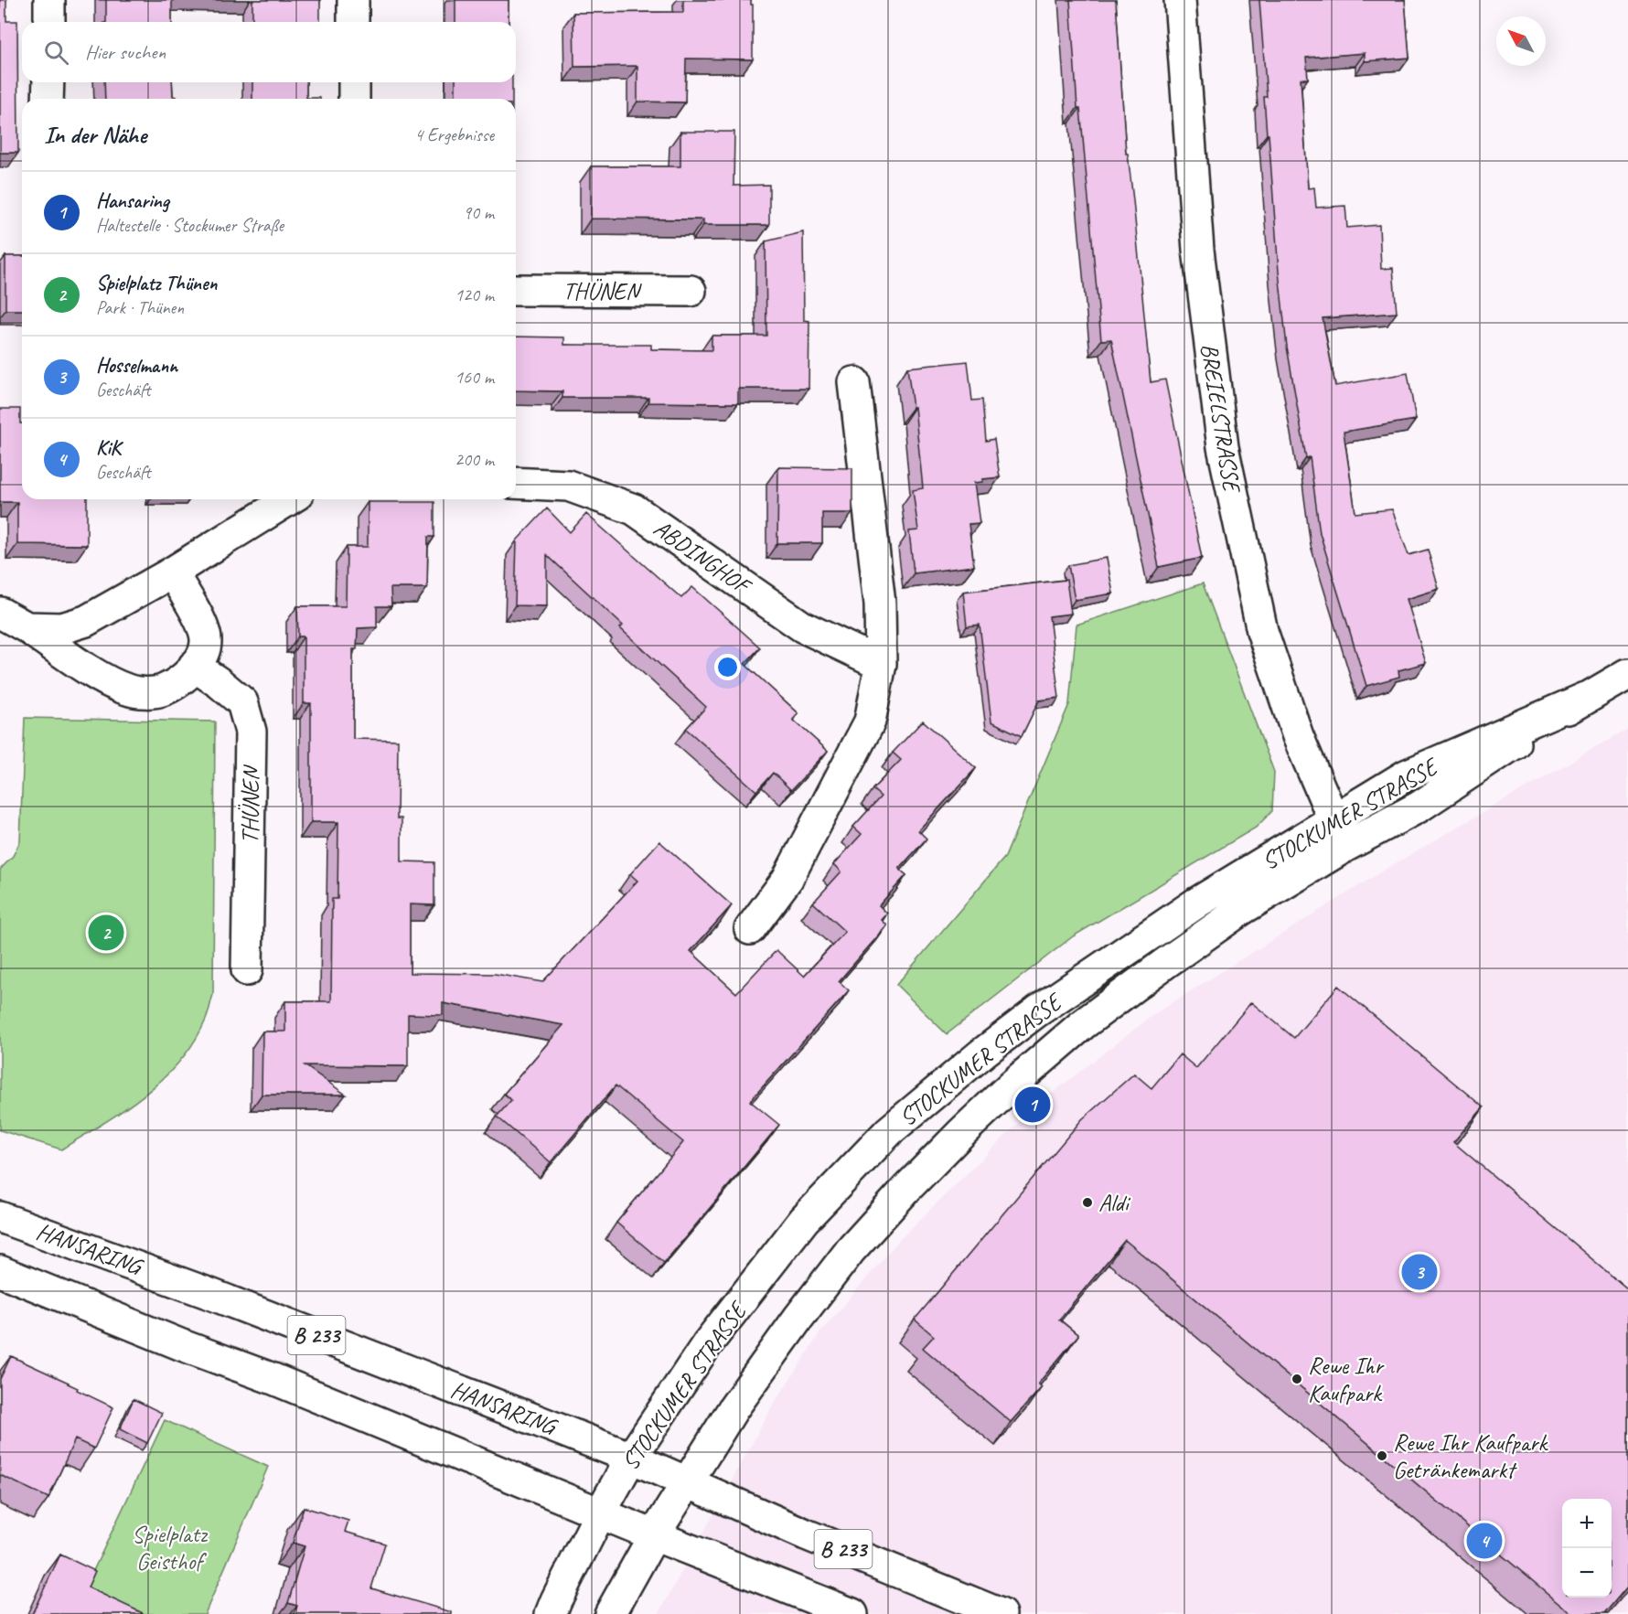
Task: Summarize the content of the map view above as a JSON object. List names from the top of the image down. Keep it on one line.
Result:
{"streets":{"main road":["THÜNEN","BREIELSTRASSE","ABDINGHOF","STOCKUMER STRASSE","HANSARING","B 233"]},"crossings":[["BREIELSTRASSE","STOCKUMER STRASSE"],["STOCKUMER STRASSE","HANSARING"],["STOCKUMER STRASSE","B 233"]],"parks":["Spielplatz Geisthof"],"places":["Aldi","Rewe Ihr Kaufpark","Rewe Ihr Kaufpark Getränkemarkt"],"north":"top left","page":{"search":"Hier suchen","heading":["In der Nähe","4 Ergebnisse"],"list":[{"mark":"1","name":"Hansaring","note":"Haltestelle · Stockumer Straße","value":"90 m"},{"mark":"2","name":"Spielplatz Thünen","note":"Park · Thünen","value":"120 m"},{"mark":"3","name":"Hosselmann","note":"Geschäft","value":"160 m"},{"mark":"4","name":"KiK","note":"Geschäft","value":"200 m"}],"pins":["2","1","3","4"],"map_buttons":["+","−"]}}
